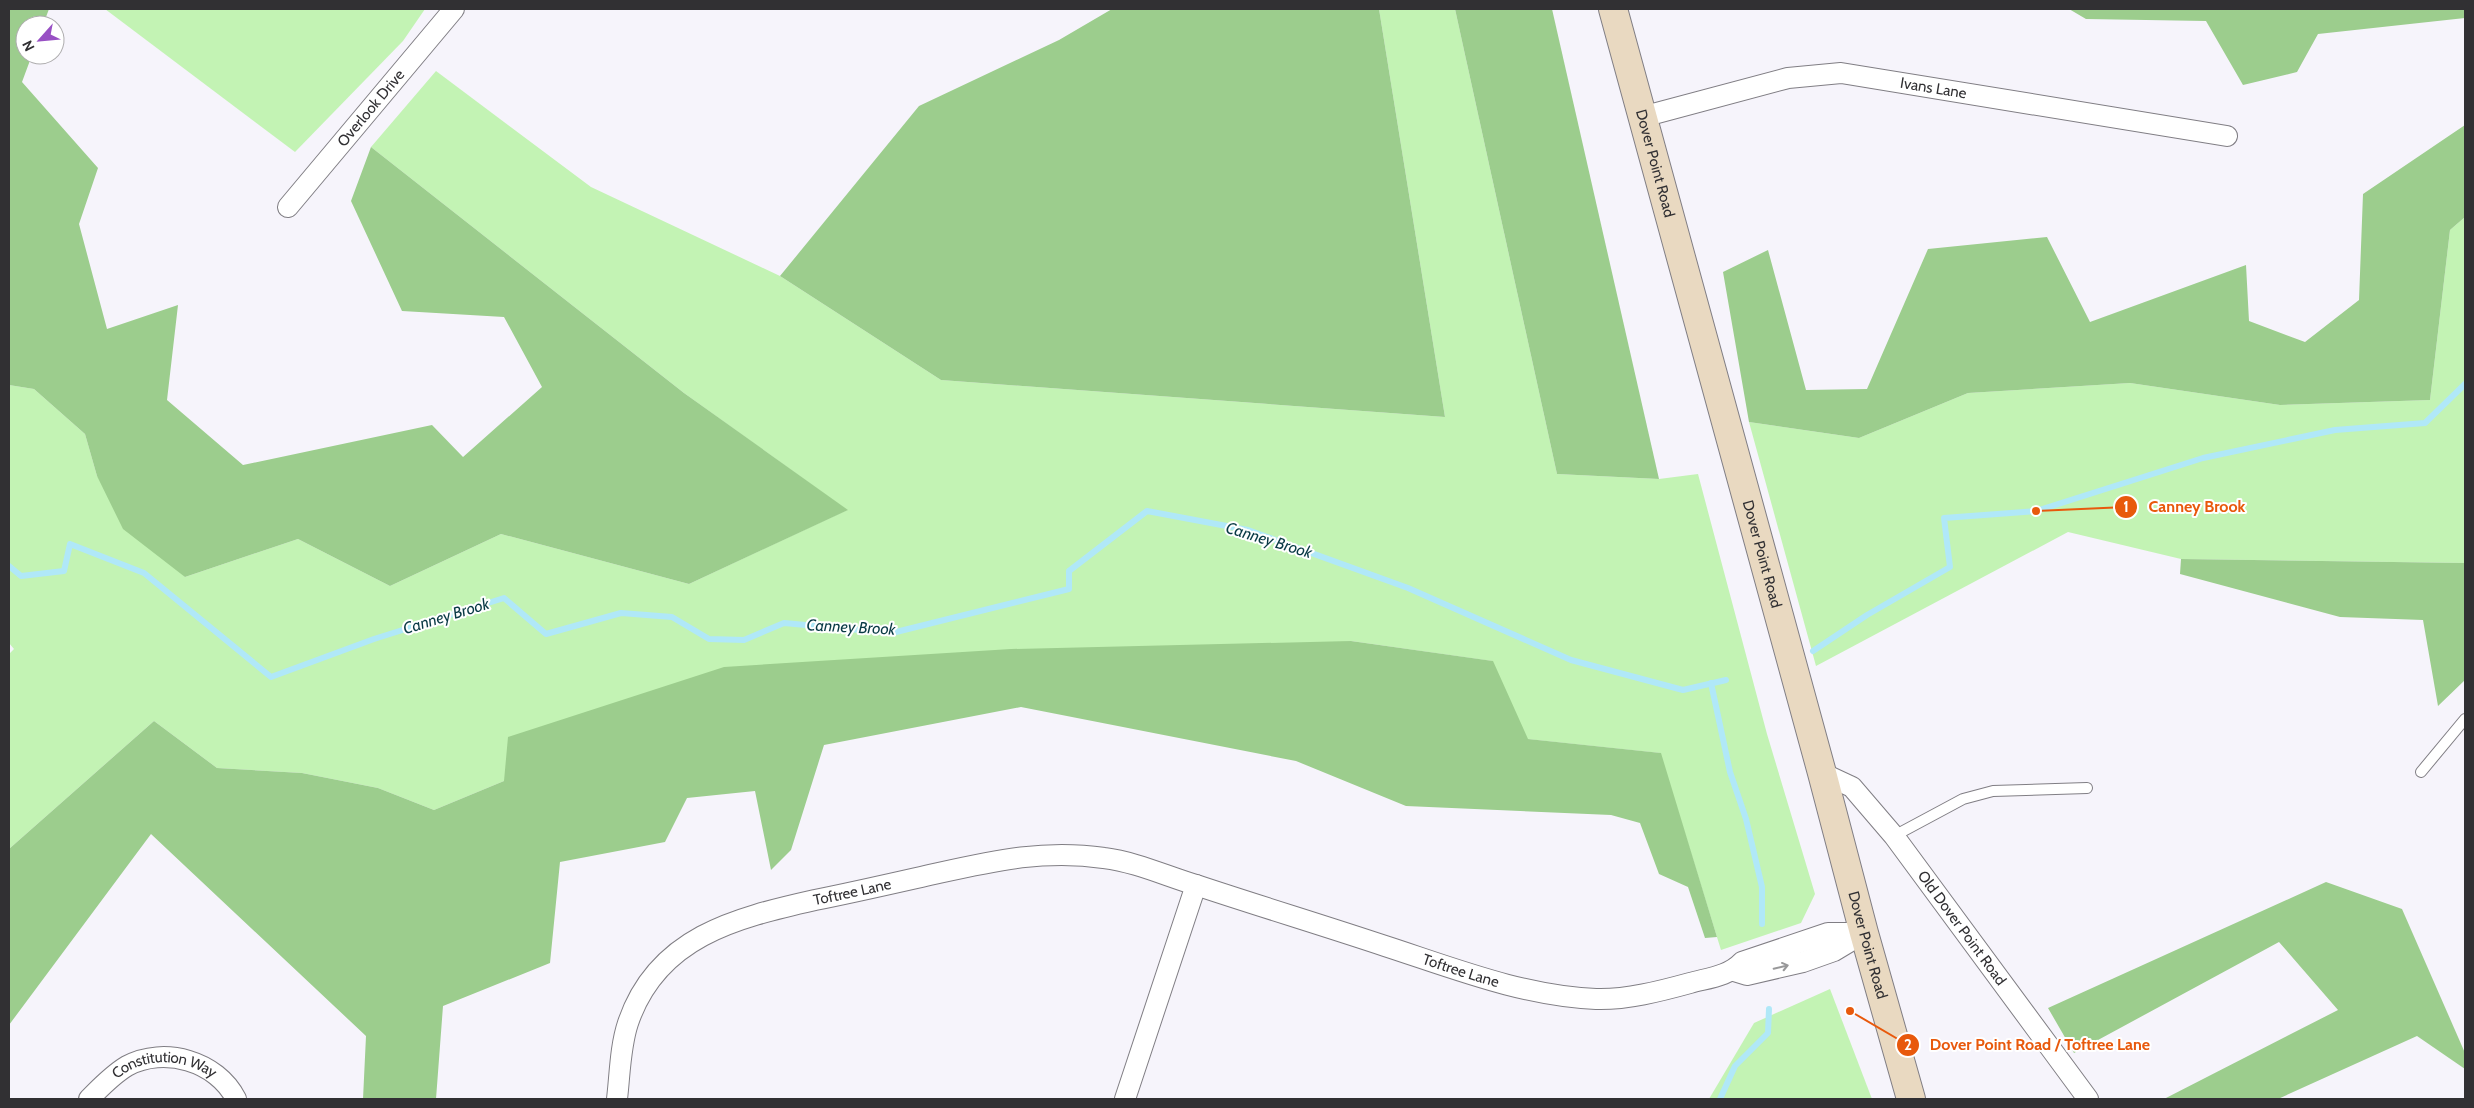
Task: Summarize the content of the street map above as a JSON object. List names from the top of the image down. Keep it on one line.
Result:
{"streets":{"main road":["Dover Point Road"],"street":["Ivans Lane","Overlook Drive","Toftree Lane","Old Dover Point Road","Constitution Way"]},"crossings":[["Ivans Lane","Dover Point Road"],["Dover Point Road","Toftree Lane"],["Dover Point Road","Old Dover Point Road"]],"water":["Canney Brook"],"places":["Canney Brook","Dover Point Road / Toftree Lane"],"north":"bottom left"}
